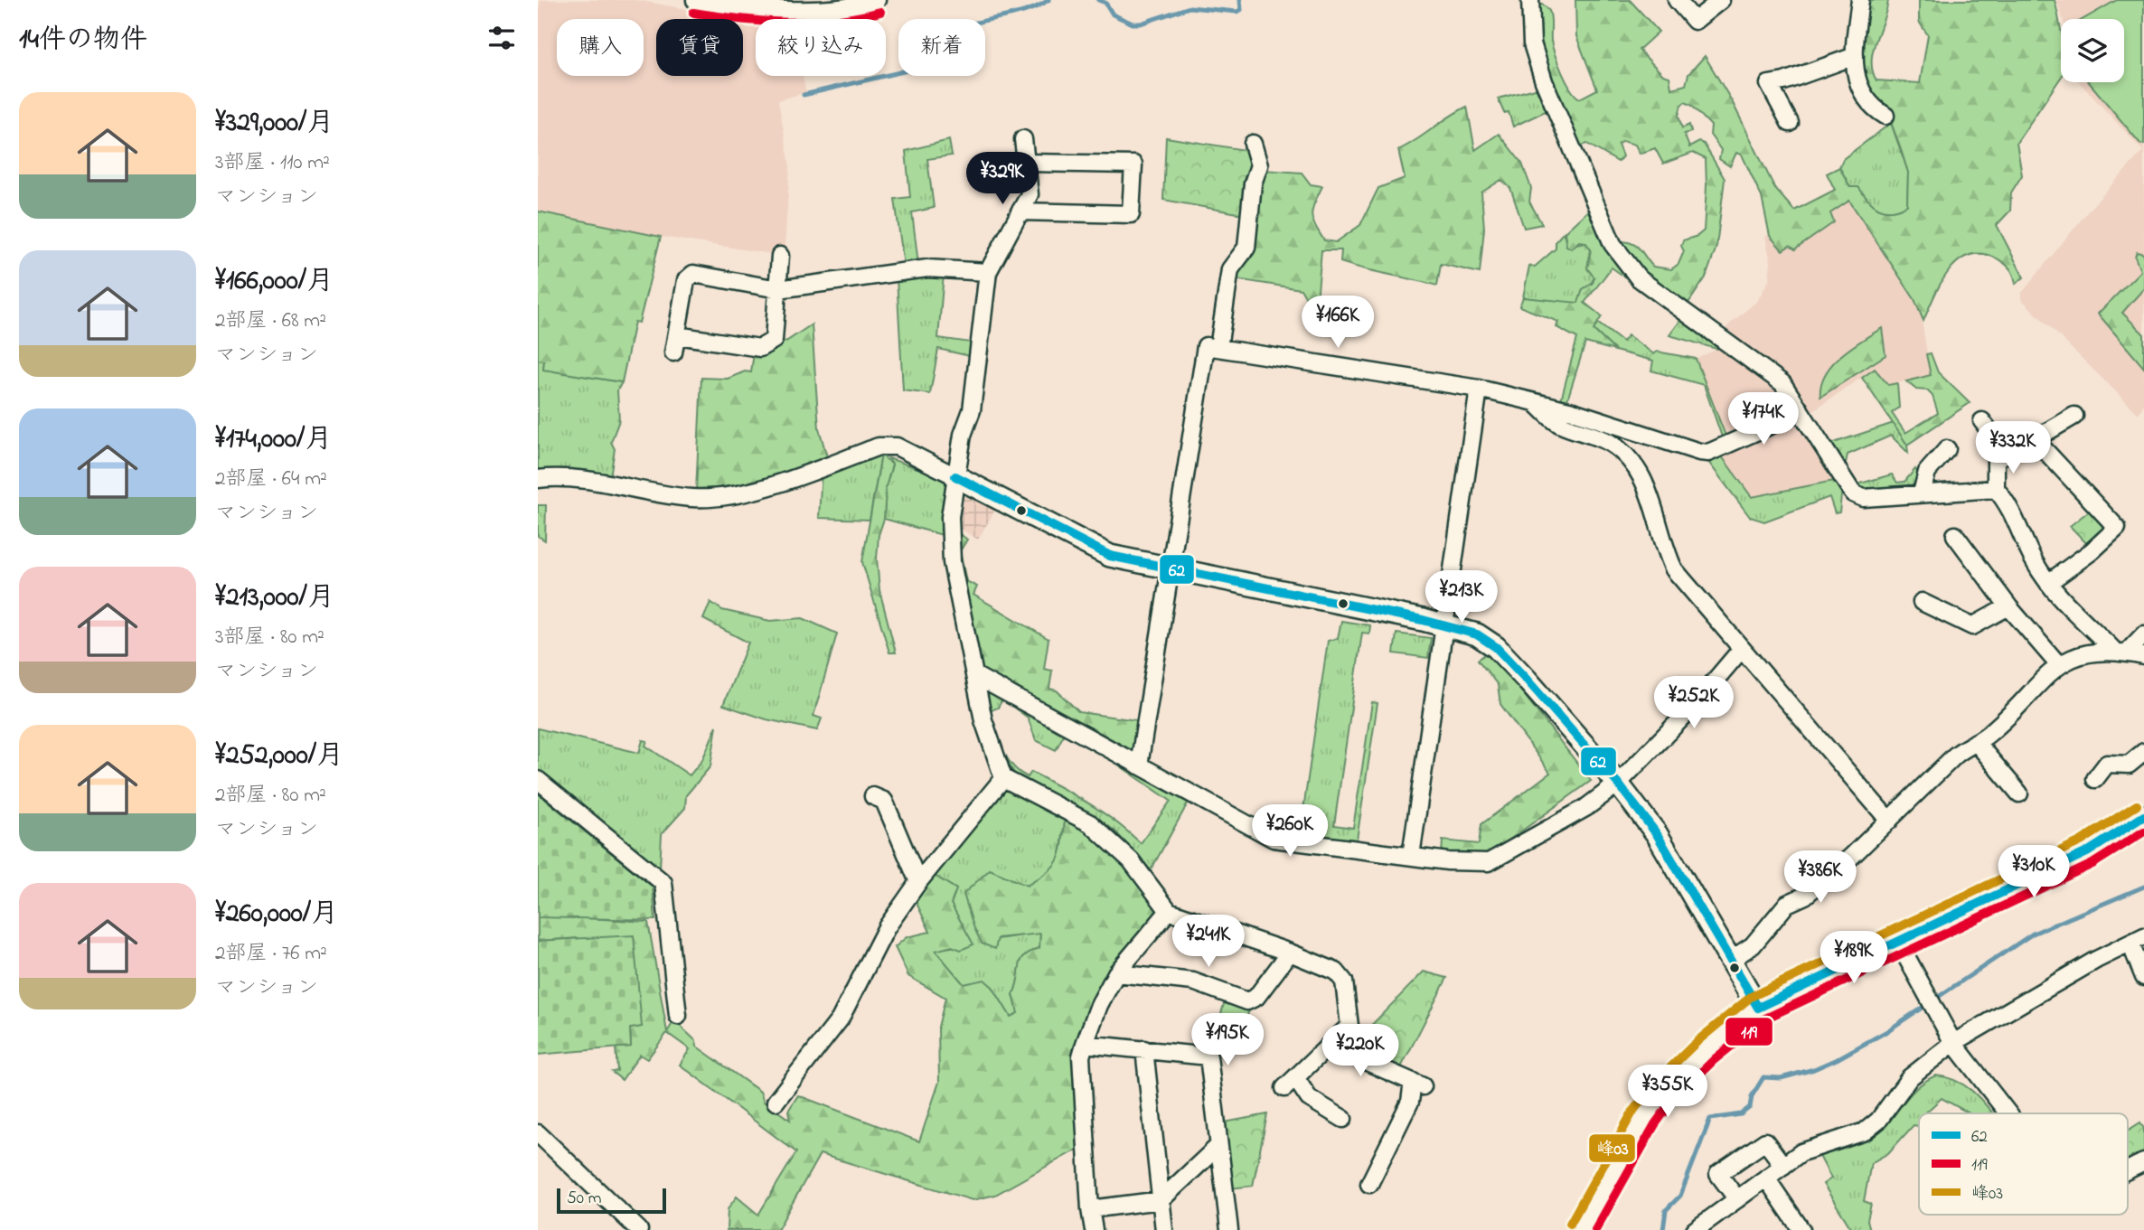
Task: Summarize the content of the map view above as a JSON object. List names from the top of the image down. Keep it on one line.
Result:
{"lines":["transit line 119","transit line 62","transit line 峰03"],"legend":["62","119","峰03"],"scale_bar":"50 m","page":{"heading":"14件の物件","chip":["購入","賃貸","絞り込み","新着"],"list":[{"name":"¥329,000/月","note":"3部屋 · 110 m² · マンション"},{"name":"¥166,000/月","note":"2部屋 · 68 m² · マンション"},{"name":"¥174,000/月","note":"2部屋 · 64 m² · マンション"},{"name":"¥213,000/月","note":"3部屋 · 80 m² · マンション"},{"name":"¥252,000/月","note":"2部屋 · 80 m² · マンション"},{"name":"¥260,000/月","note":"2部屋 · 76 m² · マンション"}],"price":["¥329K","¥166K","¥174K","¥332K","¥213K","¥252K","¥260K","¥310K","¥386K","¥241K","¥189K","¥195K","¥220K","¥355K"],"scale":"50 m"}}
